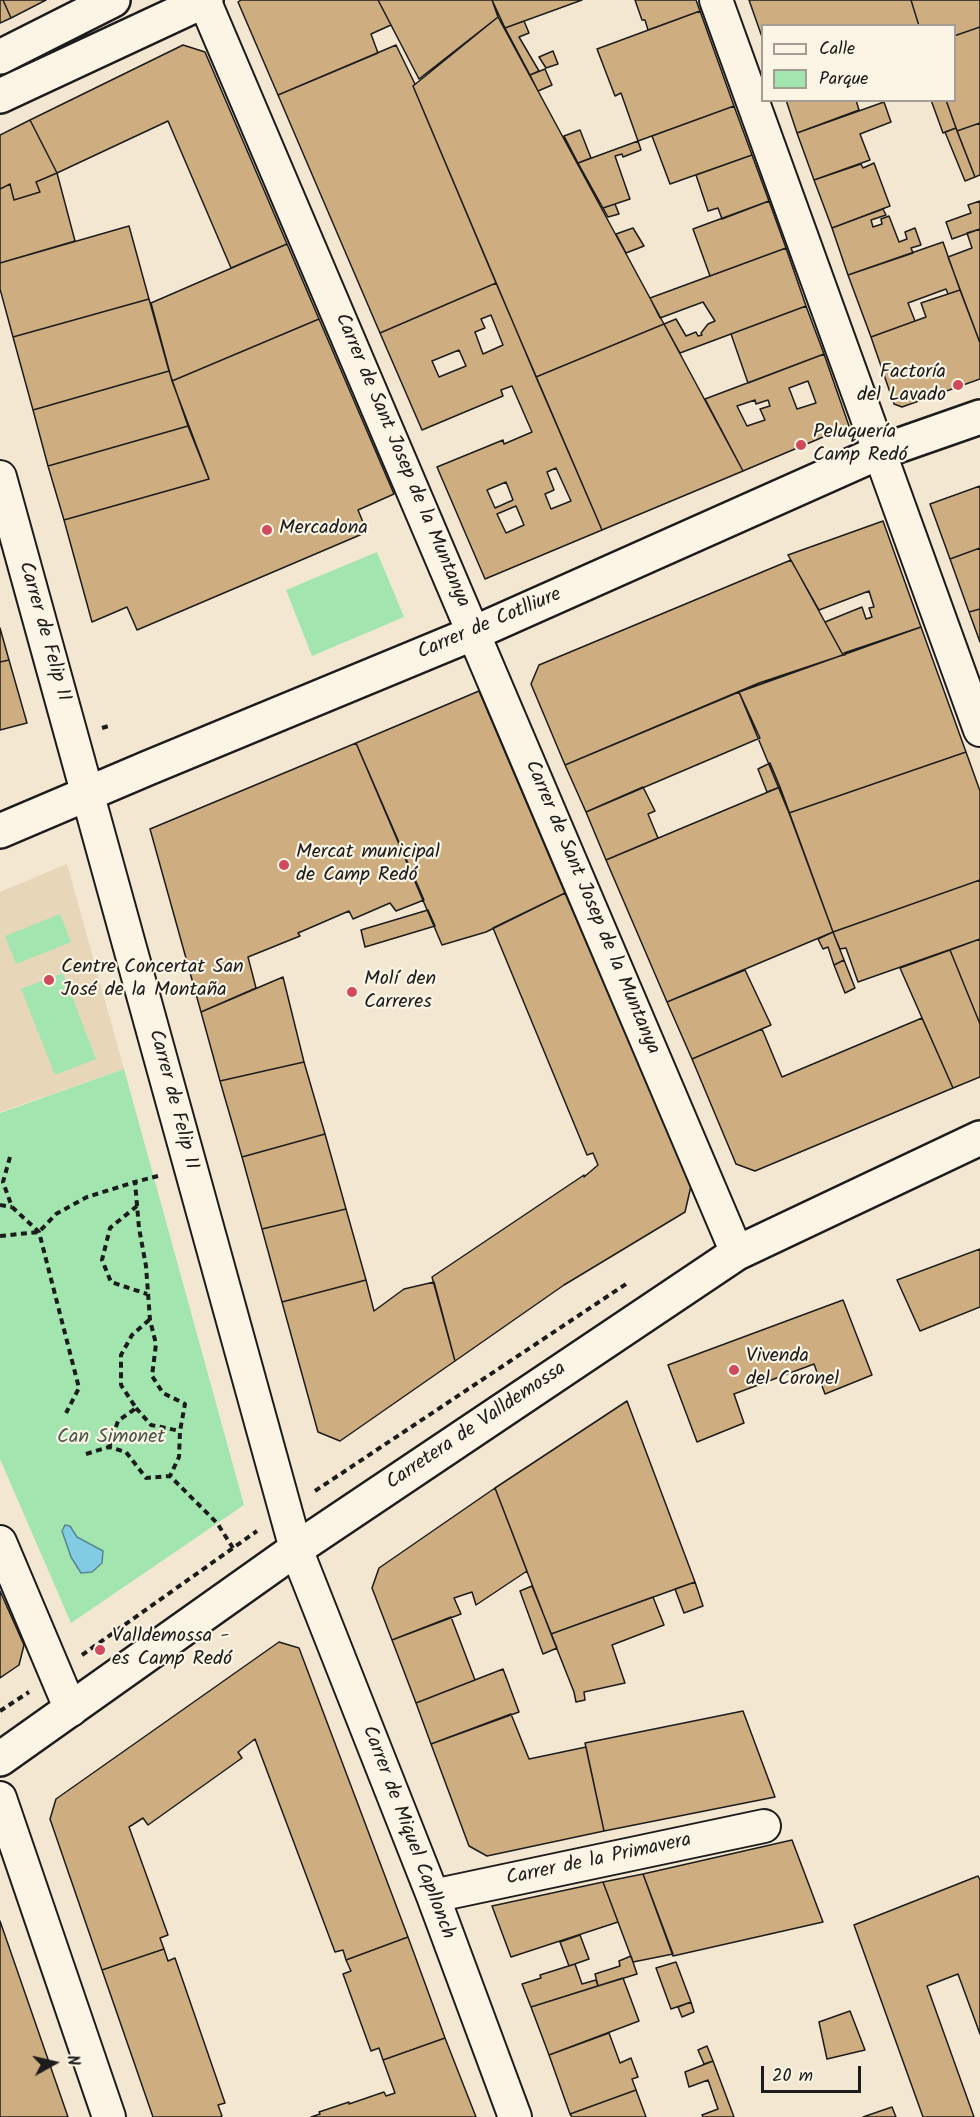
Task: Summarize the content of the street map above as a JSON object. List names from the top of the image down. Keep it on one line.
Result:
{"streets":{"main road":["Carrer de Cotlliure","Carretera de Valldemossa"],"street":["Carrer de Sant Josep de la Muntanya","Carrer de Felip II","Carrer de Miquel Capllonch","Carrer de la Primavera"]},"crossings":[["Carrer de Sant Josep de la Muntanya","Carrer de Cotlliure"],["Carrer de Sant Josep de la Muntanya","Carretera de Valldemossa"],["Carrer de Cotlliure","Carrer de Felip II"],["Carrer de Felip II","Carretera de Valldemossa"],["Carrer de Felip II","Carrer de Miquel Capllonch"],["Carretera de Valldemossa","Carrer de Miquel Capllonch"],["Carrer de Miquel Capllonch","Carrer de la Primavera"]],"parks":["Can Simonet"],"places":["Factoría del Lavado","Peluquería Camp Redó","Mercadona","Mercat municipal de Camp Redó","Centre Concertat San José de la Montaña","Molí den Carreres","Vivenda del Coronel","Valldemossa - es Camp Redó"],"legend":["Calle","Parque"],"scale_bar":"20 m","north":"right"}
